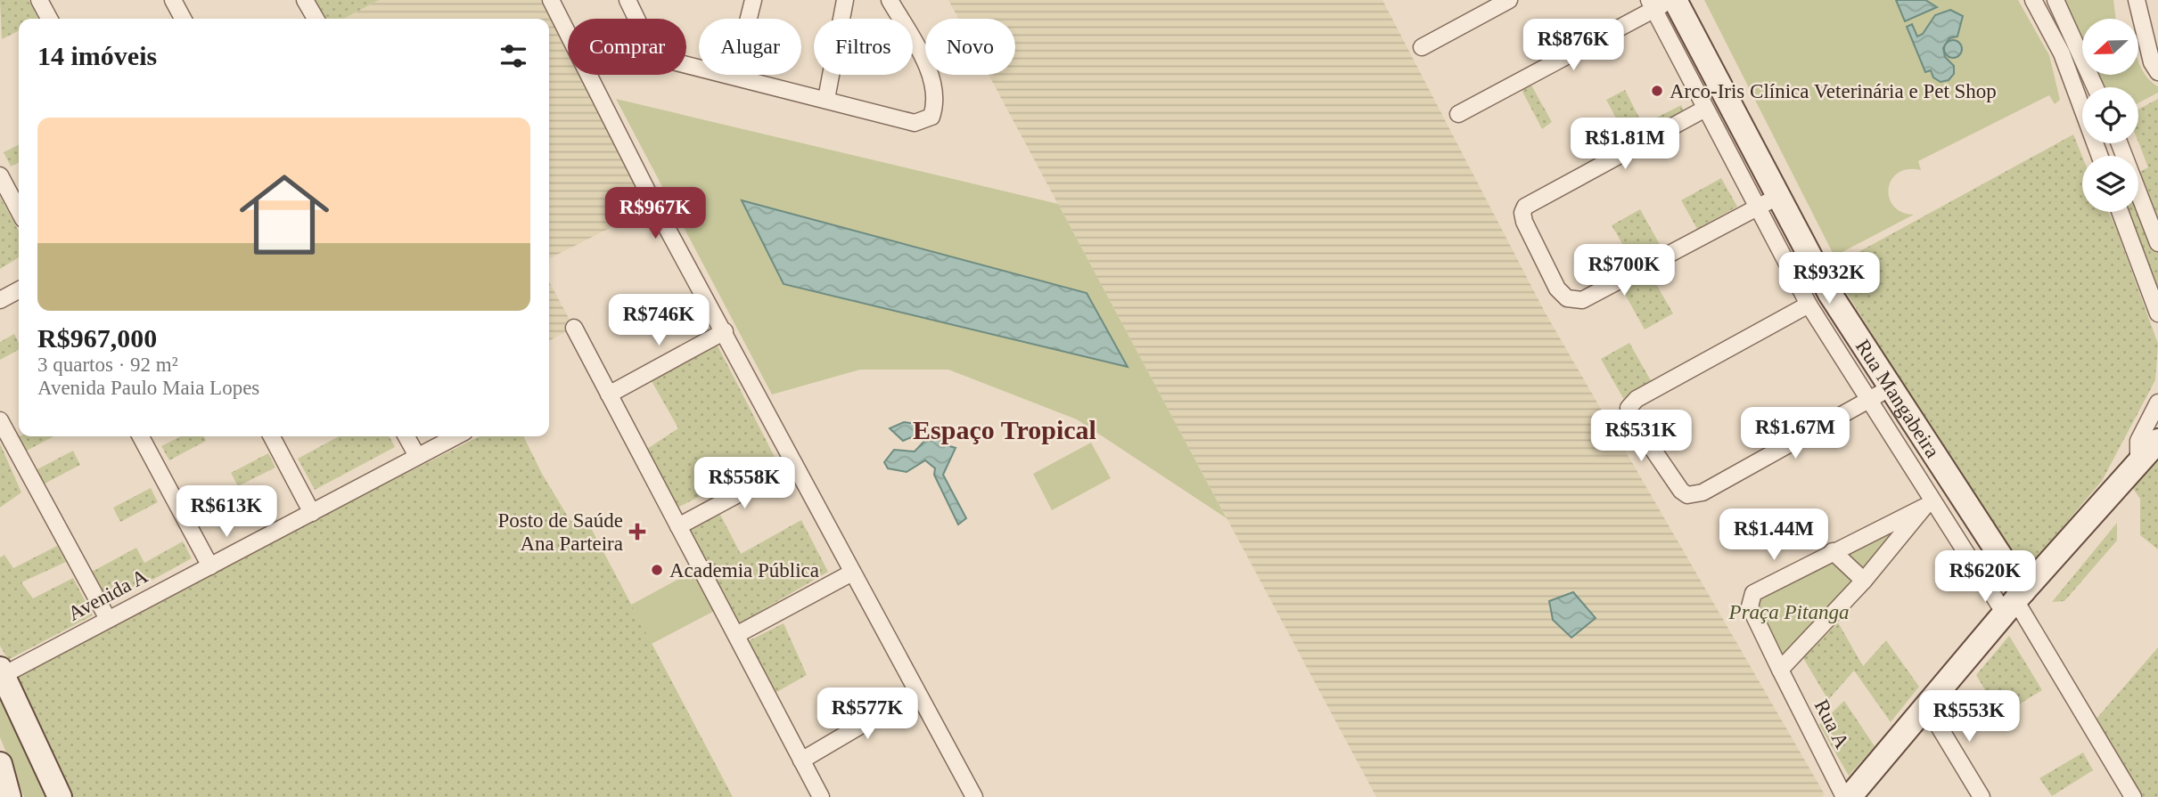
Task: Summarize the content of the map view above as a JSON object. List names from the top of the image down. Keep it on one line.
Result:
{"streets":{"street":["Rua Mangabeira","Avenida A","Rua A"]},"districts":["Espaço Tropical"],"parks":["Praça Pitanga"],"places":{"other":["Arco-Iris Clínica Veterinária e Pet Shop","Academia Pública"],"health":["Posto de Saúde Ana Parteira"]},"north":"left","page":{"price":["R$876K","R$1.81M","R$967K","R$700K","R$932K","R$746K","R$1.67M","R$531K","R$558K","R$613K","R$1.44M","R$620K","R$577K","R$553K"],"chip":["Comprar","Alugar","Filtros","Novo"],"heading":"14 imóveis","list":[{"name":"R$967,000","note":"3 quartos · 92 m² · Avenida Paulo Maia Lopes"}]}}
